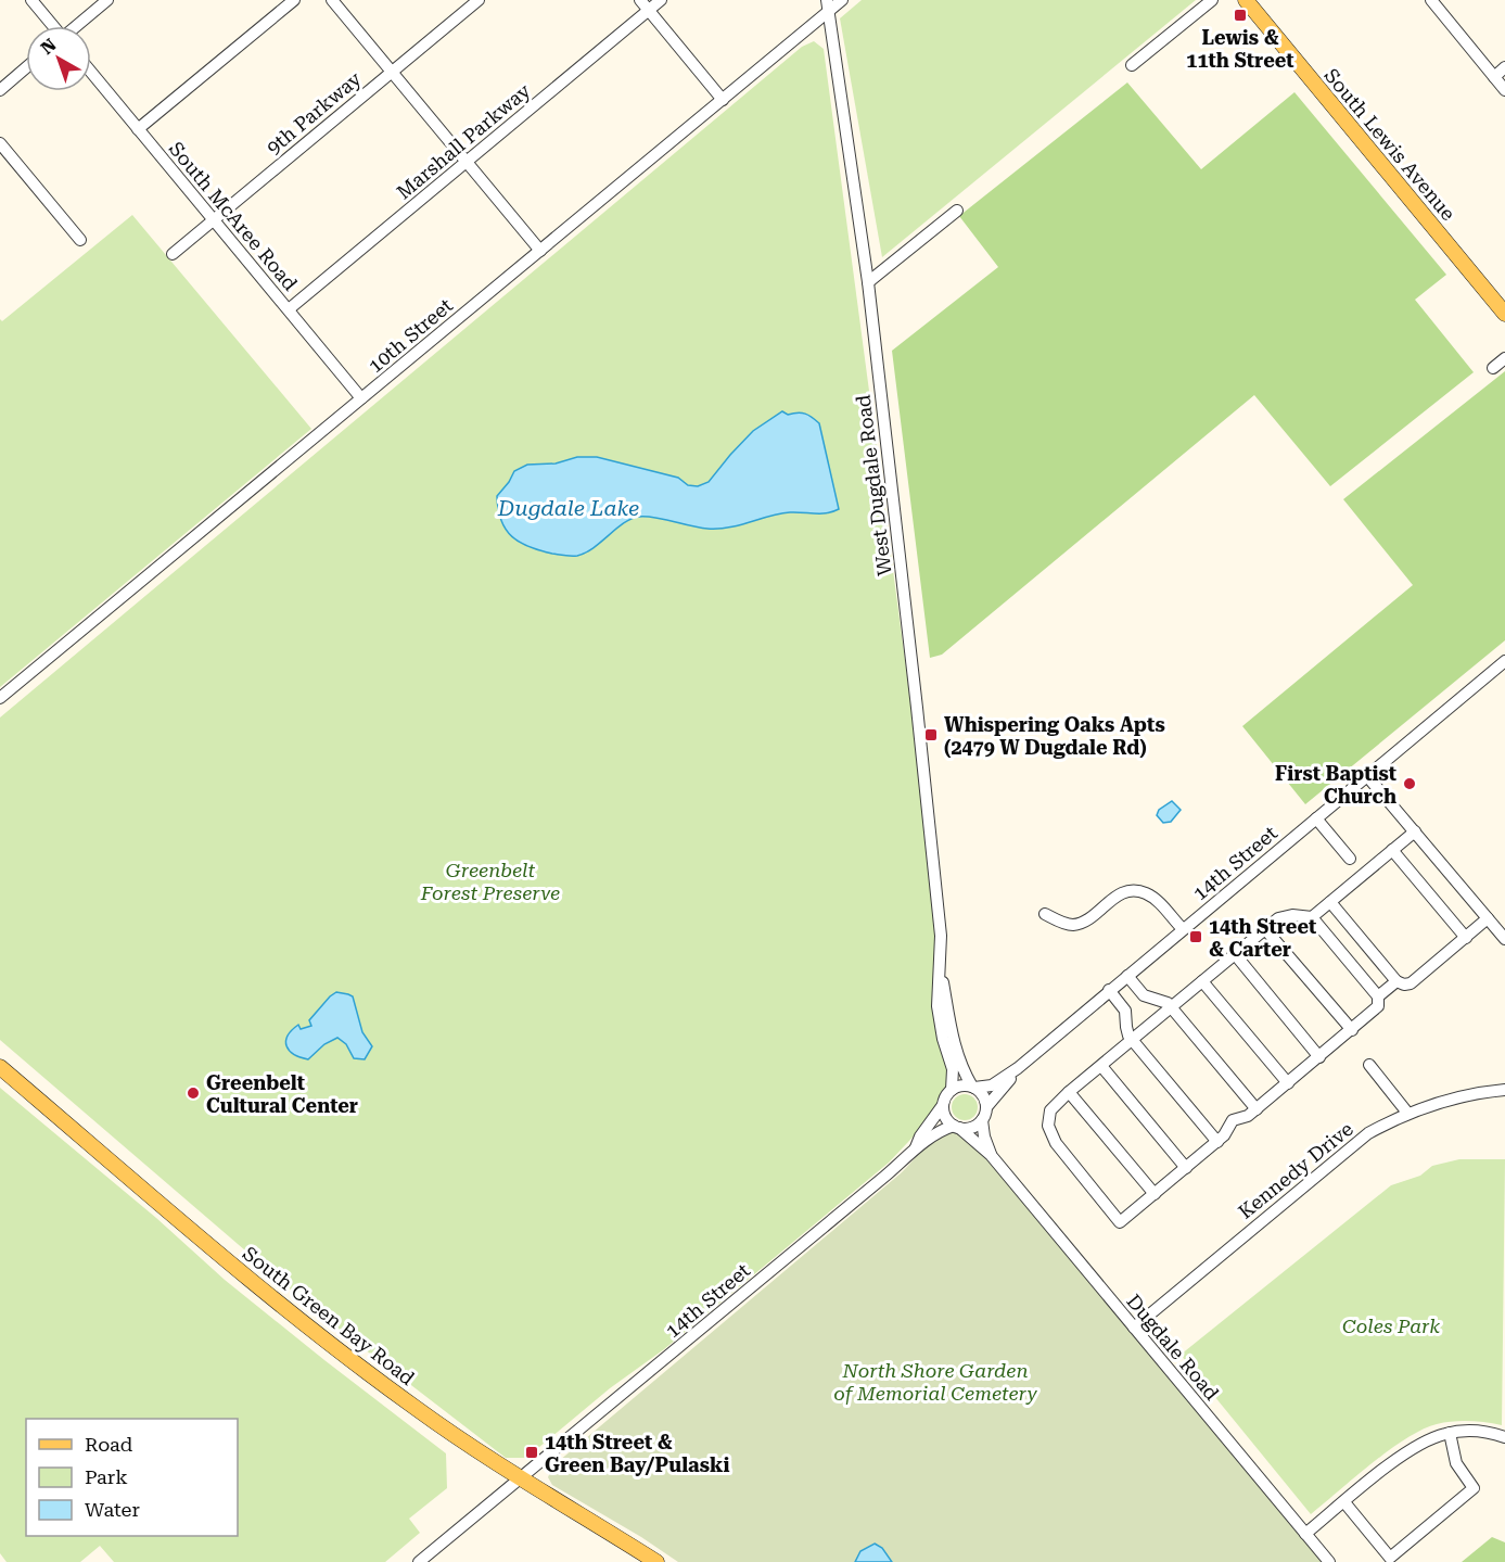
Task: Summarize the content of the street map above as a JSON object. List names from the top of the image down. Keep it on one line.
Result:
{"streets":{"main road":["South Lewis Avenue","South Green Bay Road"],"street":["9th Parkway","Marshall Parkway","South McAree Road","10th Street","West Dugdale Road","14th Street","Kennedy Drive","Dugdale Road"]},"crossings":[["9th Parkway","South McAree Road"],["Marshall Parkway","South McAree Road"],["South McAree Road","10th Street"],["10th Street","West Dugdale Road"],["14th Street","South Green Bay Road"],["14th Street","Dugdale Road"],["Kennedy Drive","Dugdale Road"]],"water":["Dugdale Lake"],"parks":["Greenbelt Forest Preserve","Coles Park","North Shore Garden of Memorial Cemetery"],"places":{"transit":["Lewis & 11th Street","Whispering Oaks Apts (2479 W Dugdale Rd)","14th Street & Carter","14th Street & Green Bay/Pulaski"],"other":["First Baptist Church","Greenbelt Cultural Center"]},"legend":["Road","Park","Water"],"north":"top left"}
